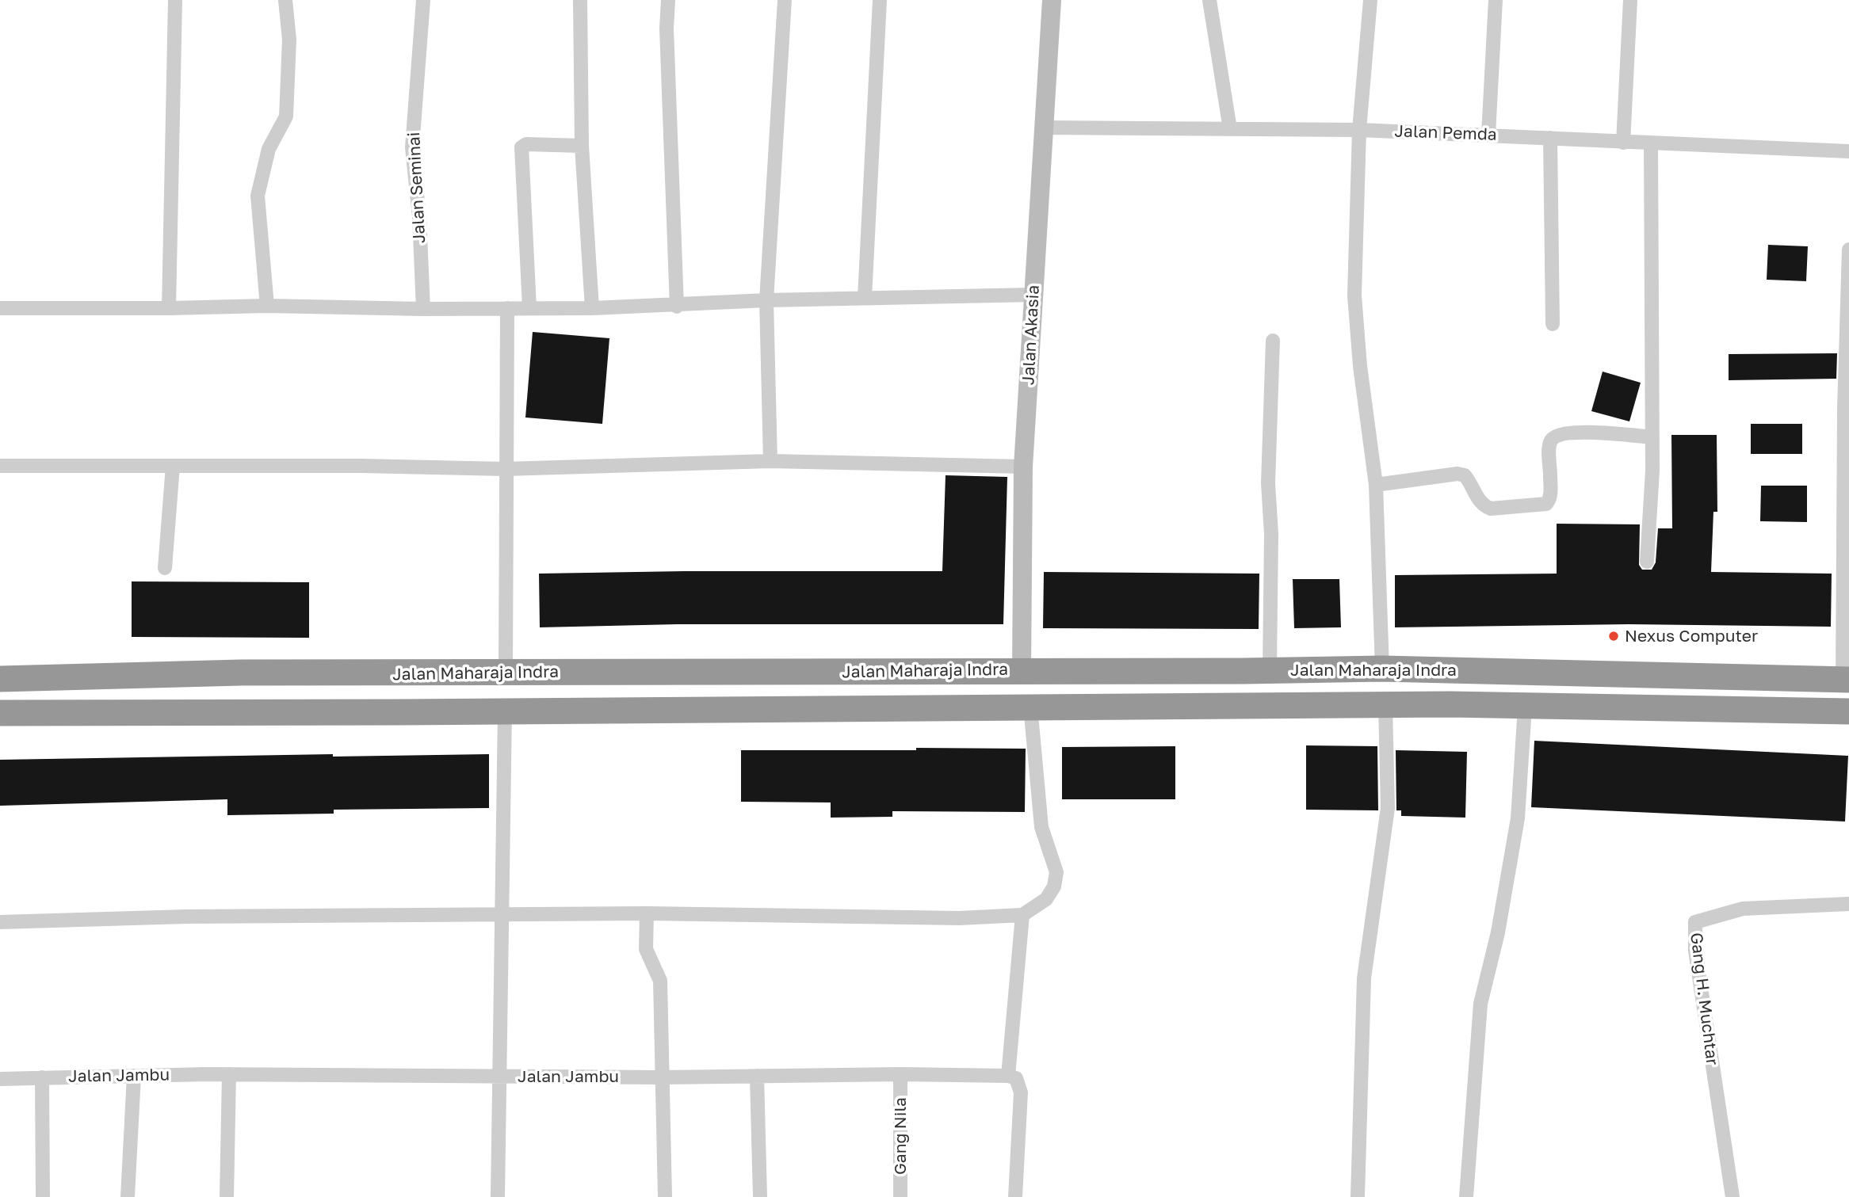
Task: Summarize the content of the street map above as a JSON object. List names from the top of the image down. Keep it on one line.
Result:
{"streets":{"highway":["Jalan Maharaja Indra"],"street":["Jalan Pemda","Jalan Seminai","Jalan Akasia","Gang H. Muchtar","Jalan Jambu","Gang Nila"]},"crossings":[["Jalan Pemda","Jalan Akasia"],["Jalan Akasia","Jalan Maharaja Indra"],["Jalan Jambu","Gang Nila"]],"places":["Nexus Computer"]}
